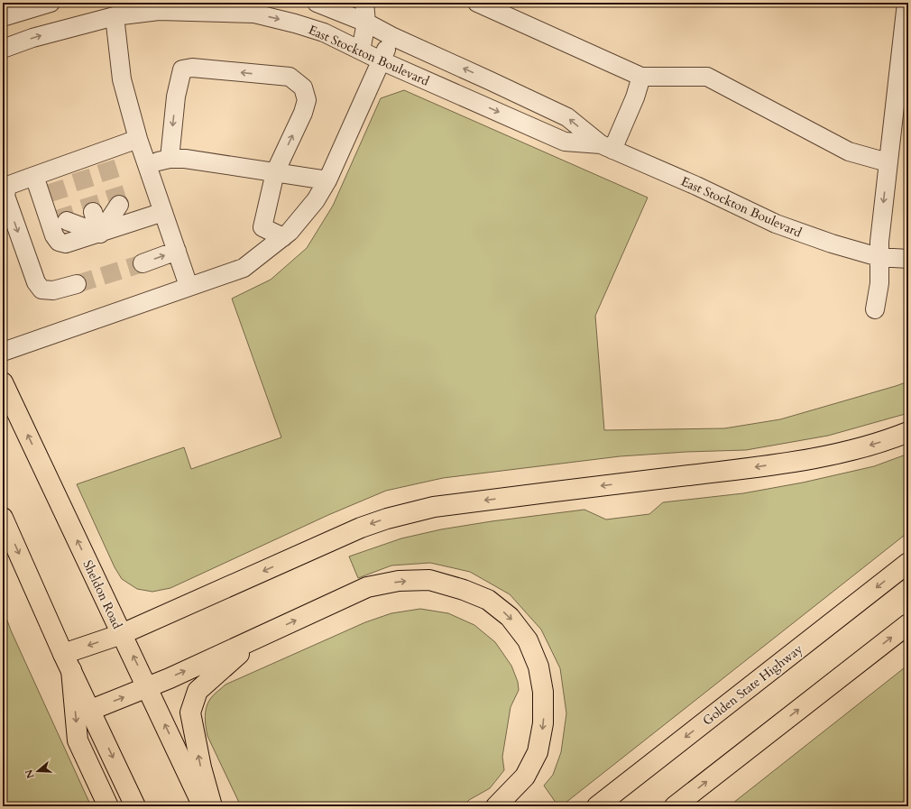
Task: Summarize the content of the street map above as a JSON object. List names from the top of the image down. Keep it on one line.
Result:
{"streets":{"main road":["Sheldon Road","Golden State Highway"],"street":["East Stockton Boulevard"]},"north":"left"}
